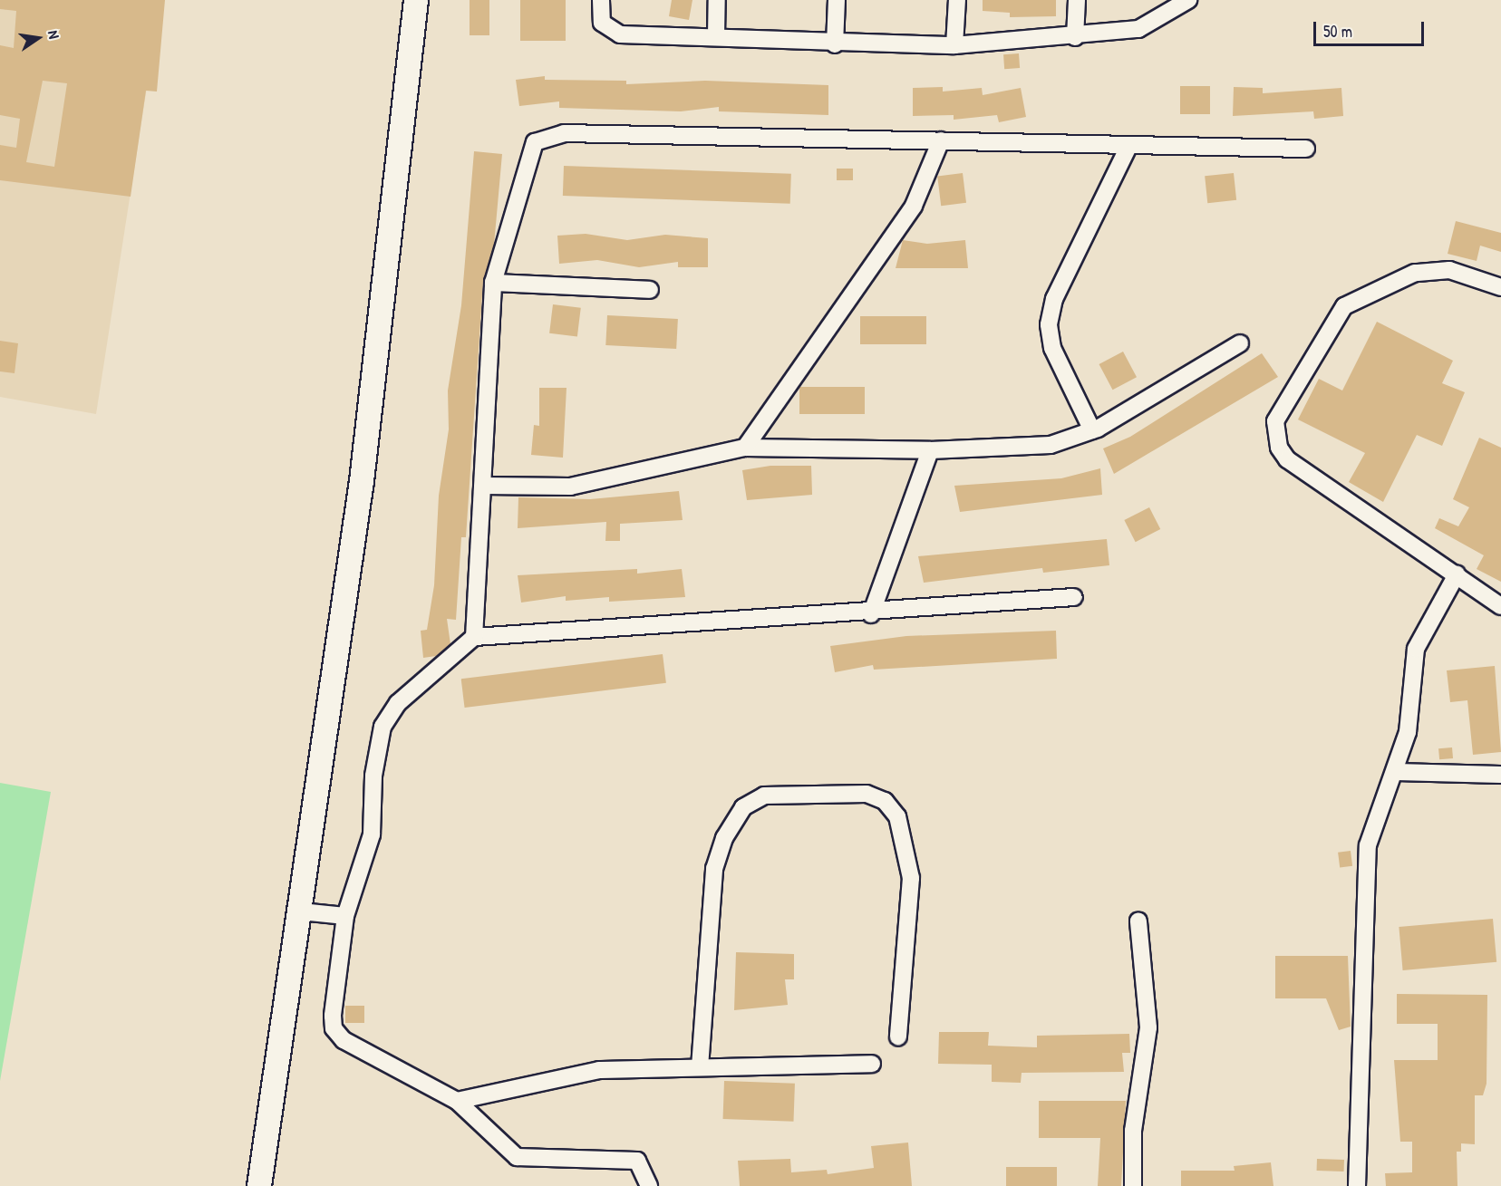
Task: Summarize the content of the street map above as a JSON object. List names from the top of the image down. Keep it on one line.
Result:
{"scale_bar":"50 m","north":"right"}
